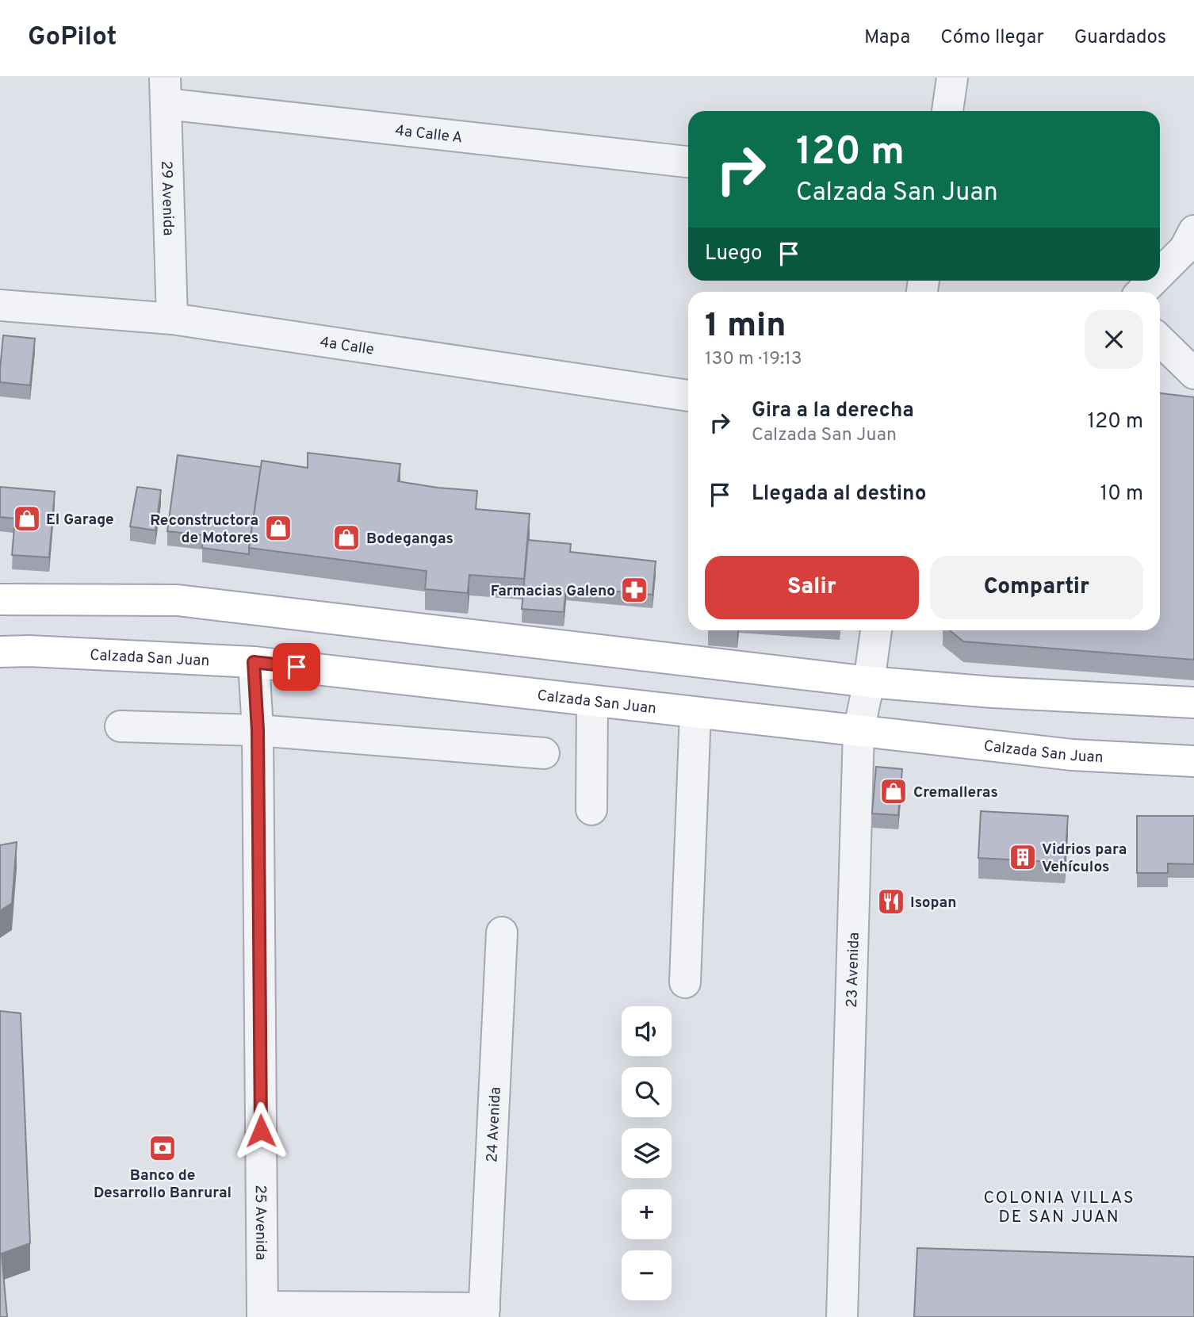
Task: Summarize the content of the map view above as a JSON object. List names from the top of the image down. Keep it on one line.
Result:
{"streets":{"main road":["Calzada San Juan"],"street":["4a Calle A","29 Avenida","4a Calle","23 Avenida","24 Avenida","25 Avenida"]},"crossings":[["4a Calle A","29 Avenida"],["29 Avenida","4a Calle"],["Calzada San Juan","23 Avenida"],["Calzada San Juan","25 Avenida"]],"districts":["COLONIA VILLAS DE SAN JUAN"],"places":{"shop":["El Garage","Reconstructora de Motores","Bodegangas","Cremalleras"],"pharmacy":["Farmacias Galeno"],"building":["Vidrios para Vehículos"],"restaurant":["Isopan"],"bank":["Banco de Desarrollo Banrural"]},"page":{"header":"GoPilot","nav":["Mapa","Cómo llegar","Guardados"],"turn":["120 m","Calzada San Juan"],"then":"Luego","heading":["1 min","130 m · 19:13"],"list":[{"name":"Gira a la derecha","note":"Calzada San Juan","value":"120 m"},{"name":"Llegada al destino","value":"10 m"}],"buttons":["Salir","Compartir"],"map_buttons":["+","−"]}}
